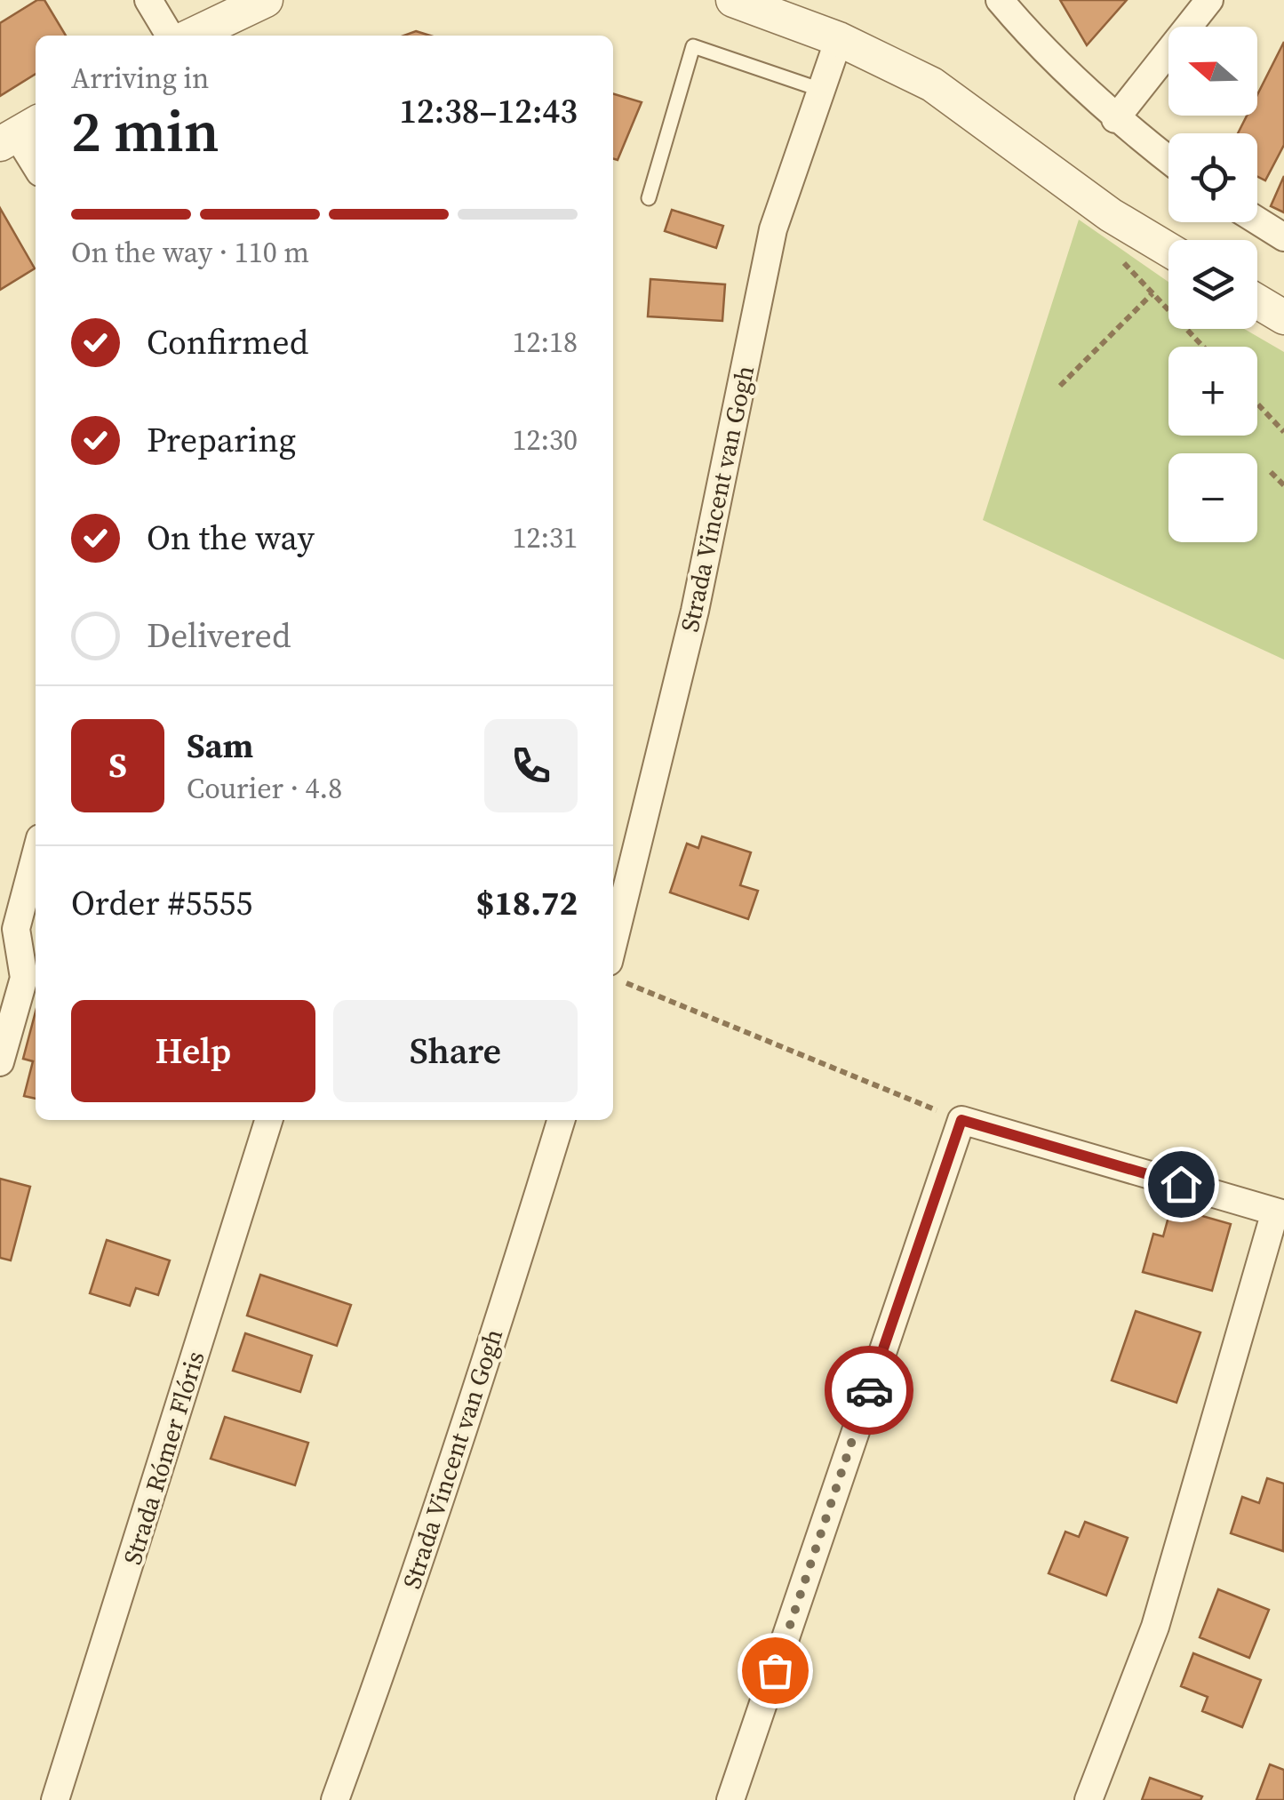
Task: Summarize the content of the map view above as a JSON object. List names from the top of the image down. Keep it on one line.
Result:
{"streets":{"street":["Strada Vincent van Gogh","Strada Rómer Flóris"]},"north":"left","page":{"map_buttons":["+","−"],"heading":["2 min","Arriving in","12:38–12:43"],"panel":["Sam","Courier · 4.8","Order #5555","$18.72"],"bar":"On the way · 110 m","list":[["Confirmed","12:18"],["Preparing","12:30"],["On the way","12:31"],"Delivered"],"round":"S","buttons":["Help","Share"]}}
